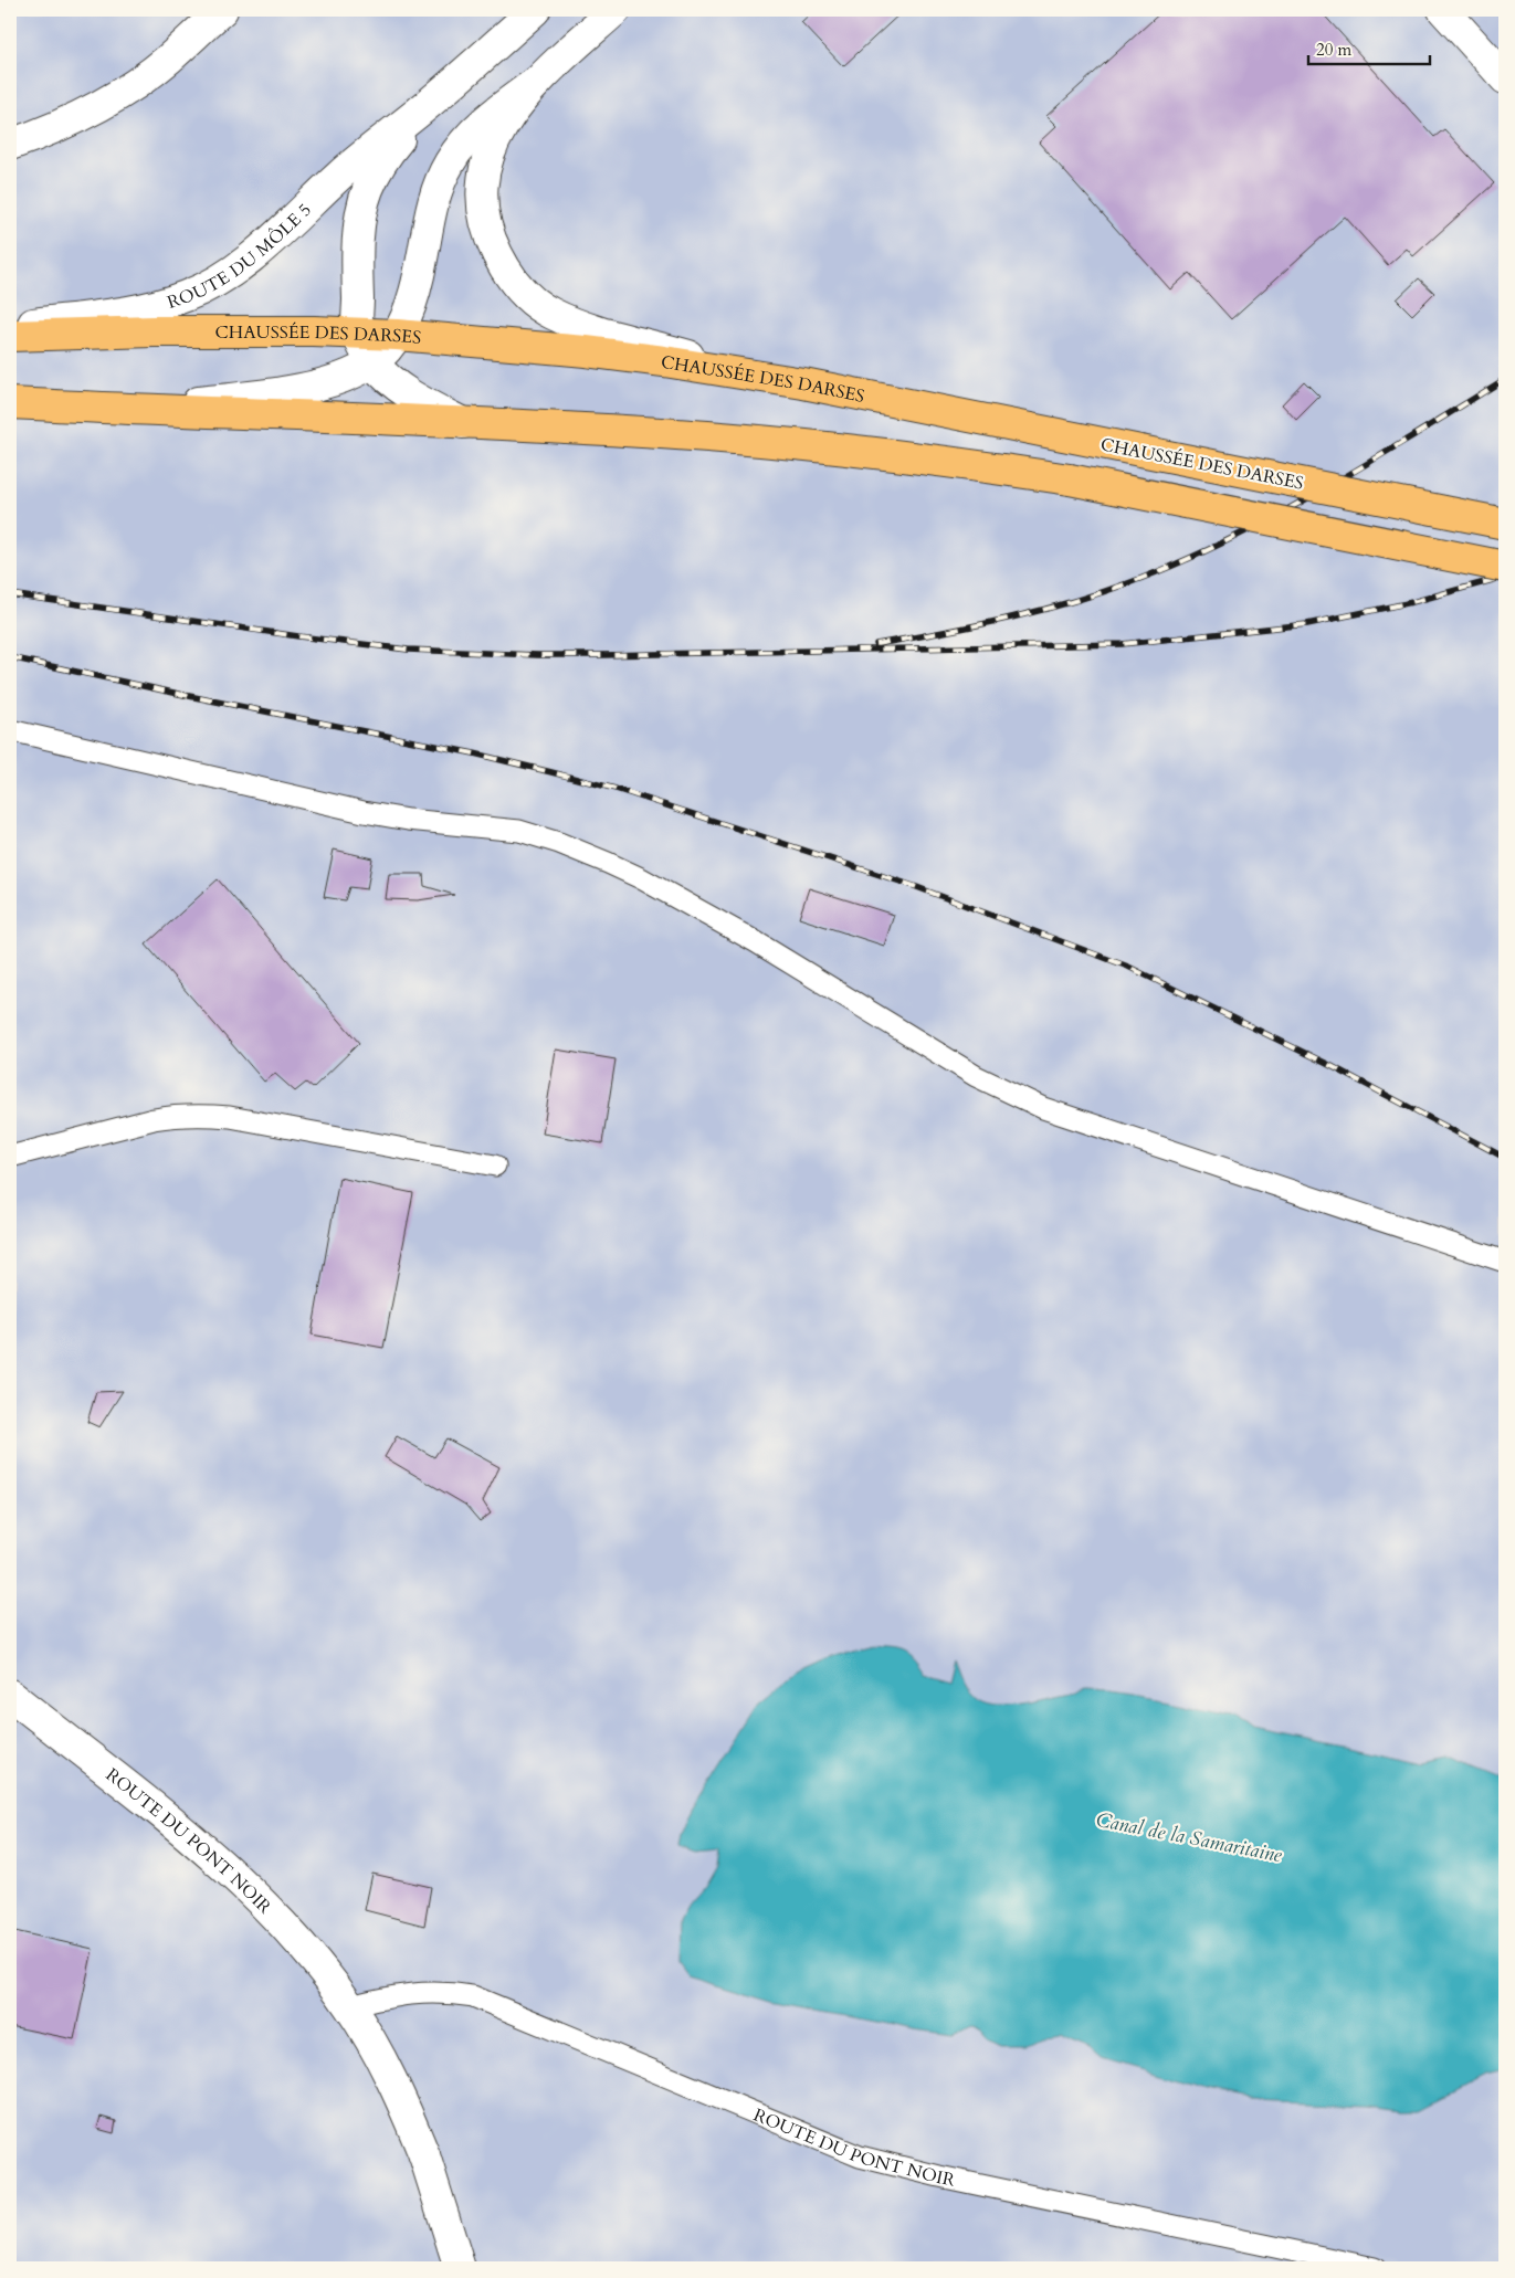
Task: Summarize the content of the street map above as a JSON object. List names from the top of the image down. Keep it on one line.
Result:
{"streets":{"main road":["CHAUSSÉE DES DARSES"],"street":["ROUTE DU MÔLE 5","ROUTE DU PONT NOIR"]},"crossings":[["ROUTE DU MÔLE 5","CHAUSSÉE DES DARSES"]],"water":["Canal de la Samaritaine"],"scale_bar":"20 m"}
